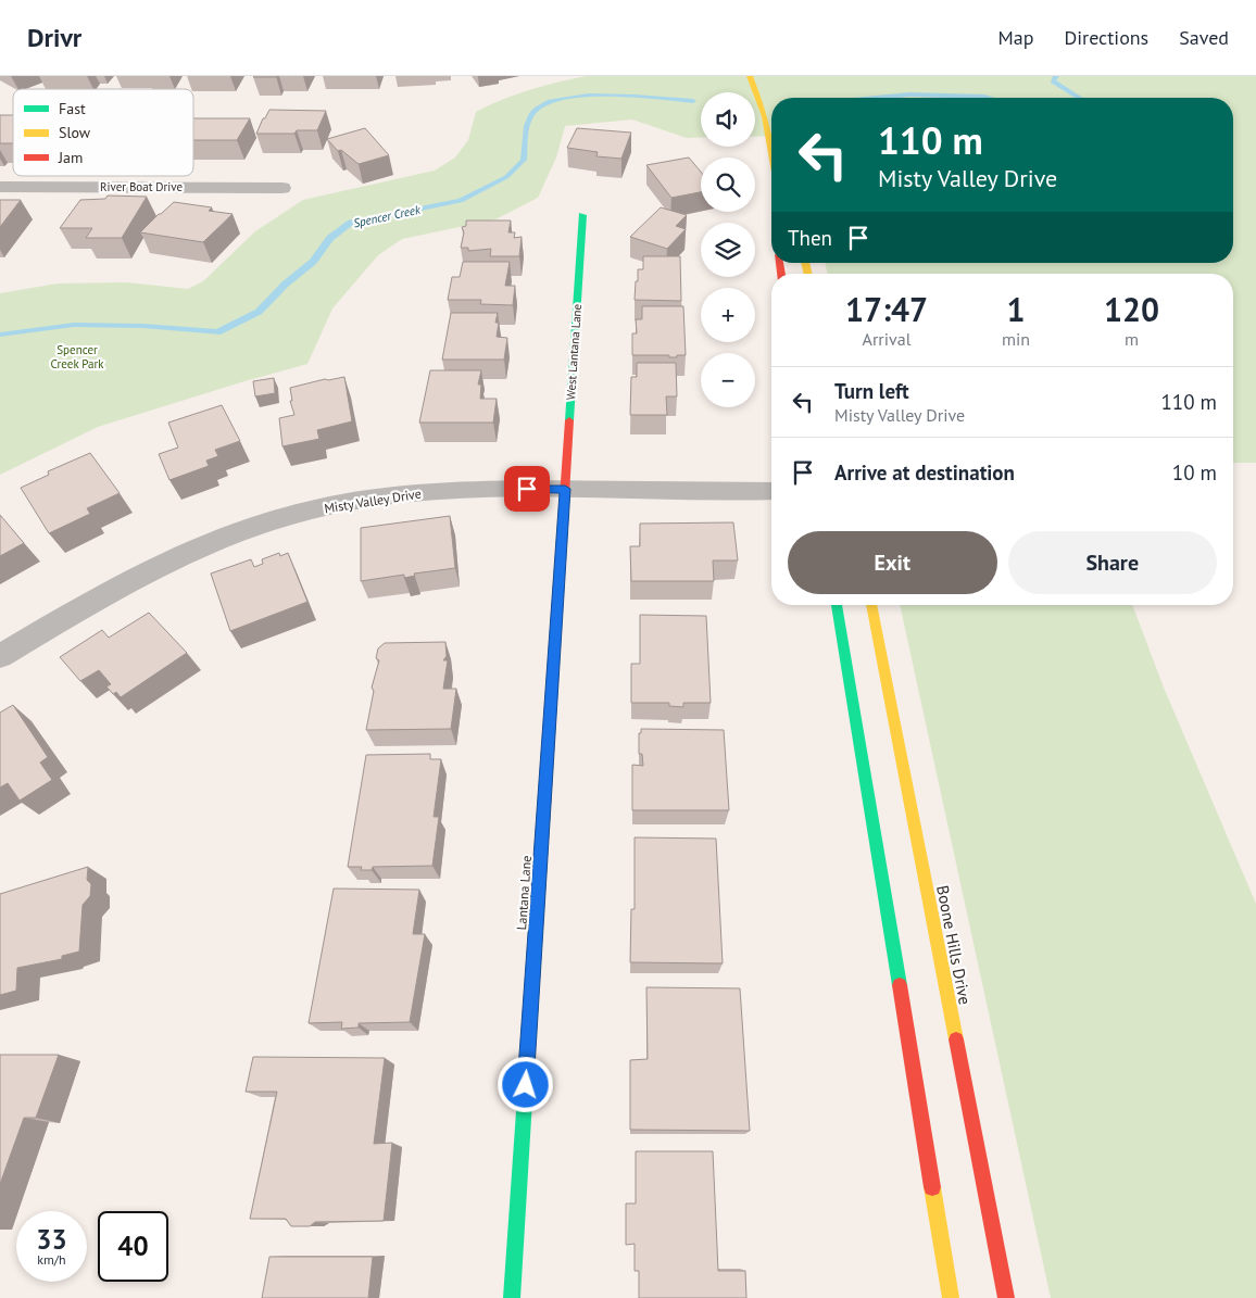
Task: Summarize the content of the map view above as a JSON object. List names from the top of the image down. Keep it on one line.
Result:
{"streets":{"street":["River Boat Drive","West Lantana Lane","Misty Valley Drive","Lantana Lane","Boone Hills Drive"]},"crossings":[["West Lantana Lane","Misty Valley Drive"],["West Lantana Lane","Lantana Lane"],["Misty Valley Drive","Lantana Lane"]],"water":["Spencer Creek"],"parks":["Spencer Creek Park"],"legend":["Fast","Slow","Jam"],"page":{"header":"Drivr","nav":["Map","Directions","Saved"],"map_buttons":["+","−"],"turn":["110 m","Misty Valley Drive"],"then":"Then","eta":["17:47","Arrival","1","min","120","m"],"list":[{"name":"Turn left","note":"Misty Valley Drive","value":"110 m"},{"name":"Arrive at destination","value":"10 m"}],"buttons":["Exit","Share"],"speed":"33 km/h","limit":"40"}}
